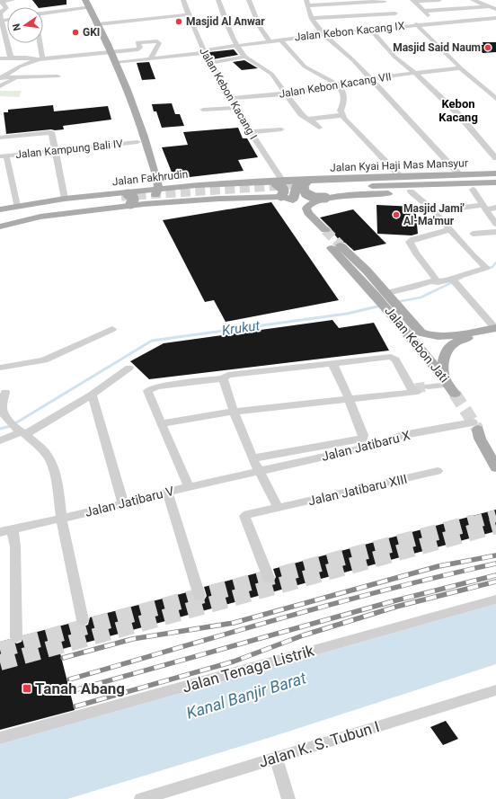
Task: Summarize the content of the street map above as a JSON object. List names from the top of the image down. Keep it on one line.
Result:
{"streets":{"main road":["Jalan Kyai Haji Mas Mansyur","Jalan Fakhrudin","Jalan Kebon Jati"],"street":["Jalan Kebon Kacang IX","Jalan Kebon Kacang VII","Jalan Kebon Kacang I","Jalan Kampung Bali IV","Jalan Jatibaru X","Jalan Jatibaru XIII","Jalan Jatibaru V","Jalan Tenaga Listrik","Jalan K. S. Tubun I"]},"crossings":[["Jalan Kebon Kacang IX","Jalan Kebon Kacang I"],["Jalan Kebon Kacang VII","Jalan Kebon Kacang I"],["Jalan Kebon Kacang I","Jalan Fakhrudin"],["Jalan Kyai Haji Mas Mansyur","Jalan Fakhrudin"],["Jalan Jatibaru X","Jalan Jatibaru V"]],"districts":["Kebon Kacang"],"water":["Krukut","Kanal Banjir Barat"],"places":{"other":["Masjid Al Anwar","GKI","Masjid Said Naum","Masjid Jami' Al-Ma'mur"],"transit":["Tanah Abang"]},"north":"left"}
